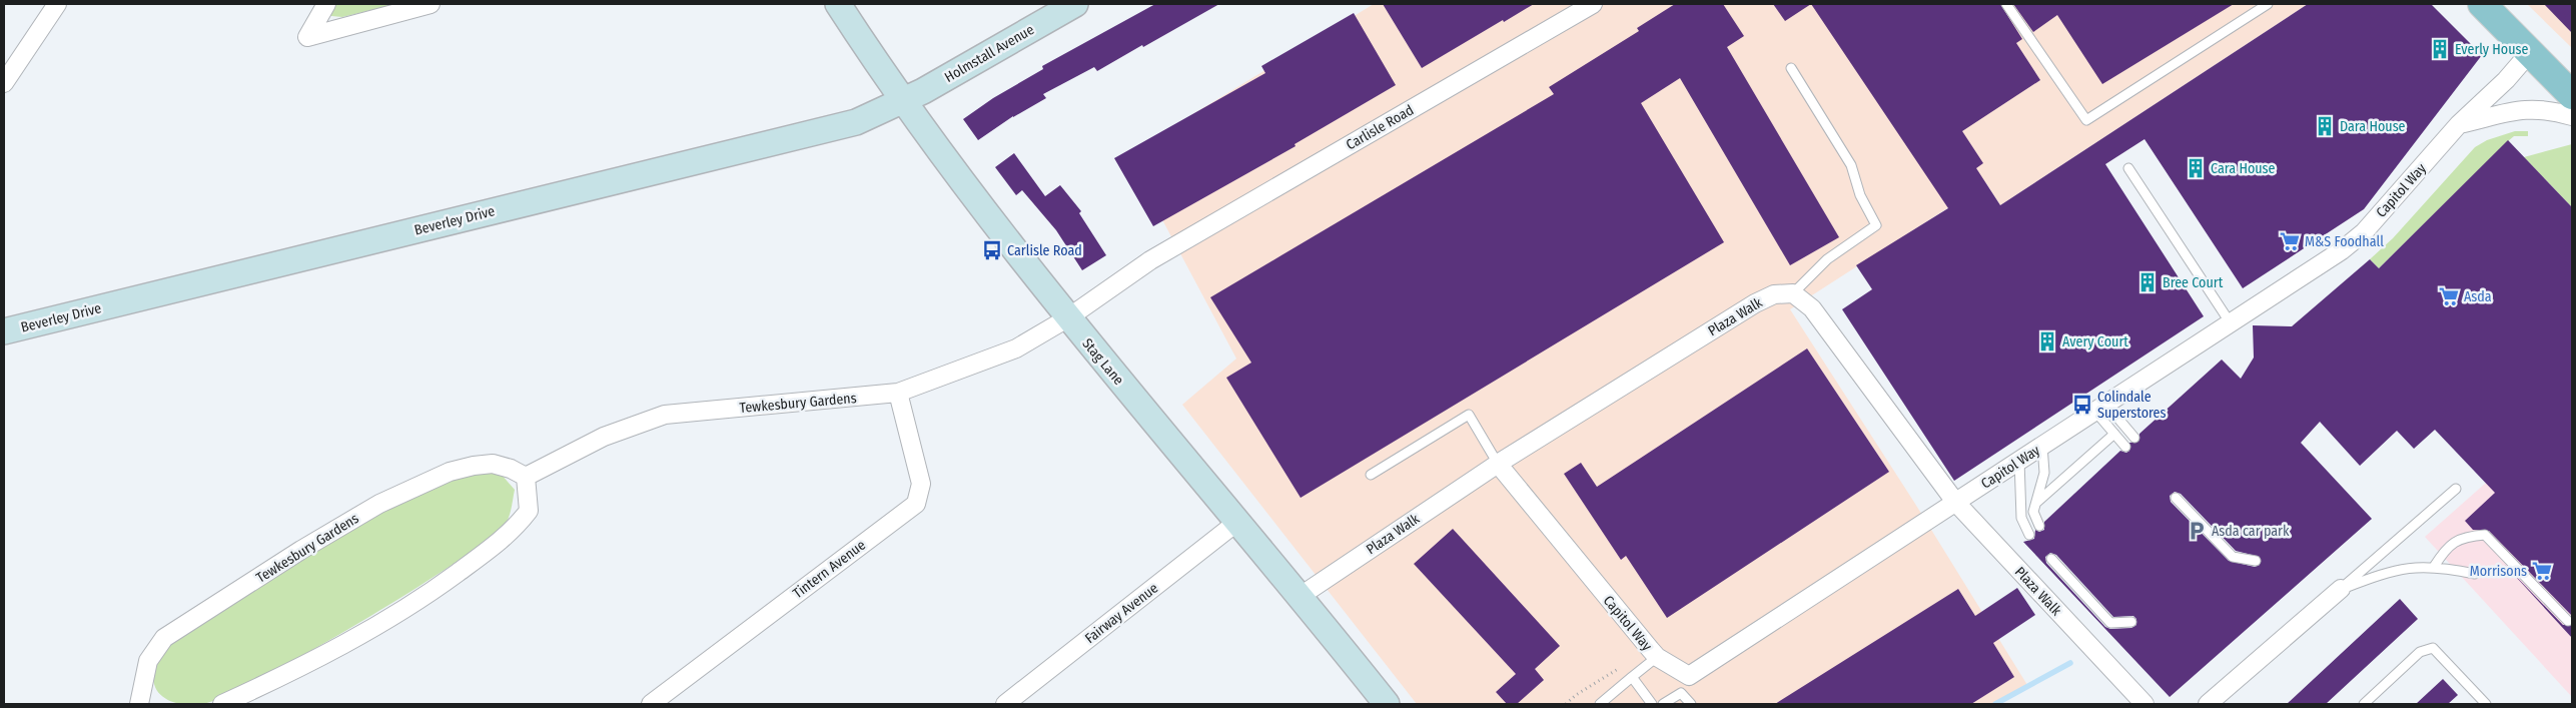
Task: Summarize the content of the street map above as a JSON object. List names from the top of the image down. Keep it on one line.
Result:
{"streets":{"street":["Holmstall Avenue","Carlisle Road","Capitol Way","Beverley Drive","Plaza Walk","Stag Lane","Tewkesbury Gardens","Tintern Avenue","Fairway Avenue"]},"crossings":[["Holmstall Avenue","Beverley Drive"],["Holmstall Avenue","Stag Lane"],["Carlisle Road","Stag Lane"],["Carlisle Road","Tewkesbury Gardens"],["Capitol Way","Plaza Walk"],["Beverley Drive","Stag Lane"],["Plaza Walk","Stag Lane"],["Stag Lane","Tewkesbury Gardens"],["Stag Lane","Fairway Avenue"],["Tewkesbury Gardens","Tintern Avenue"]],"places":{"building":["Everly House","Dara House","Cara House","Bree Court","Avery Court"],"supermarket":["M&S Foodhall","Asda","Morrisons"],"bus stop":["Carlisle Road","Colindale Superstores"],"parking":["Asda car park"]}}
